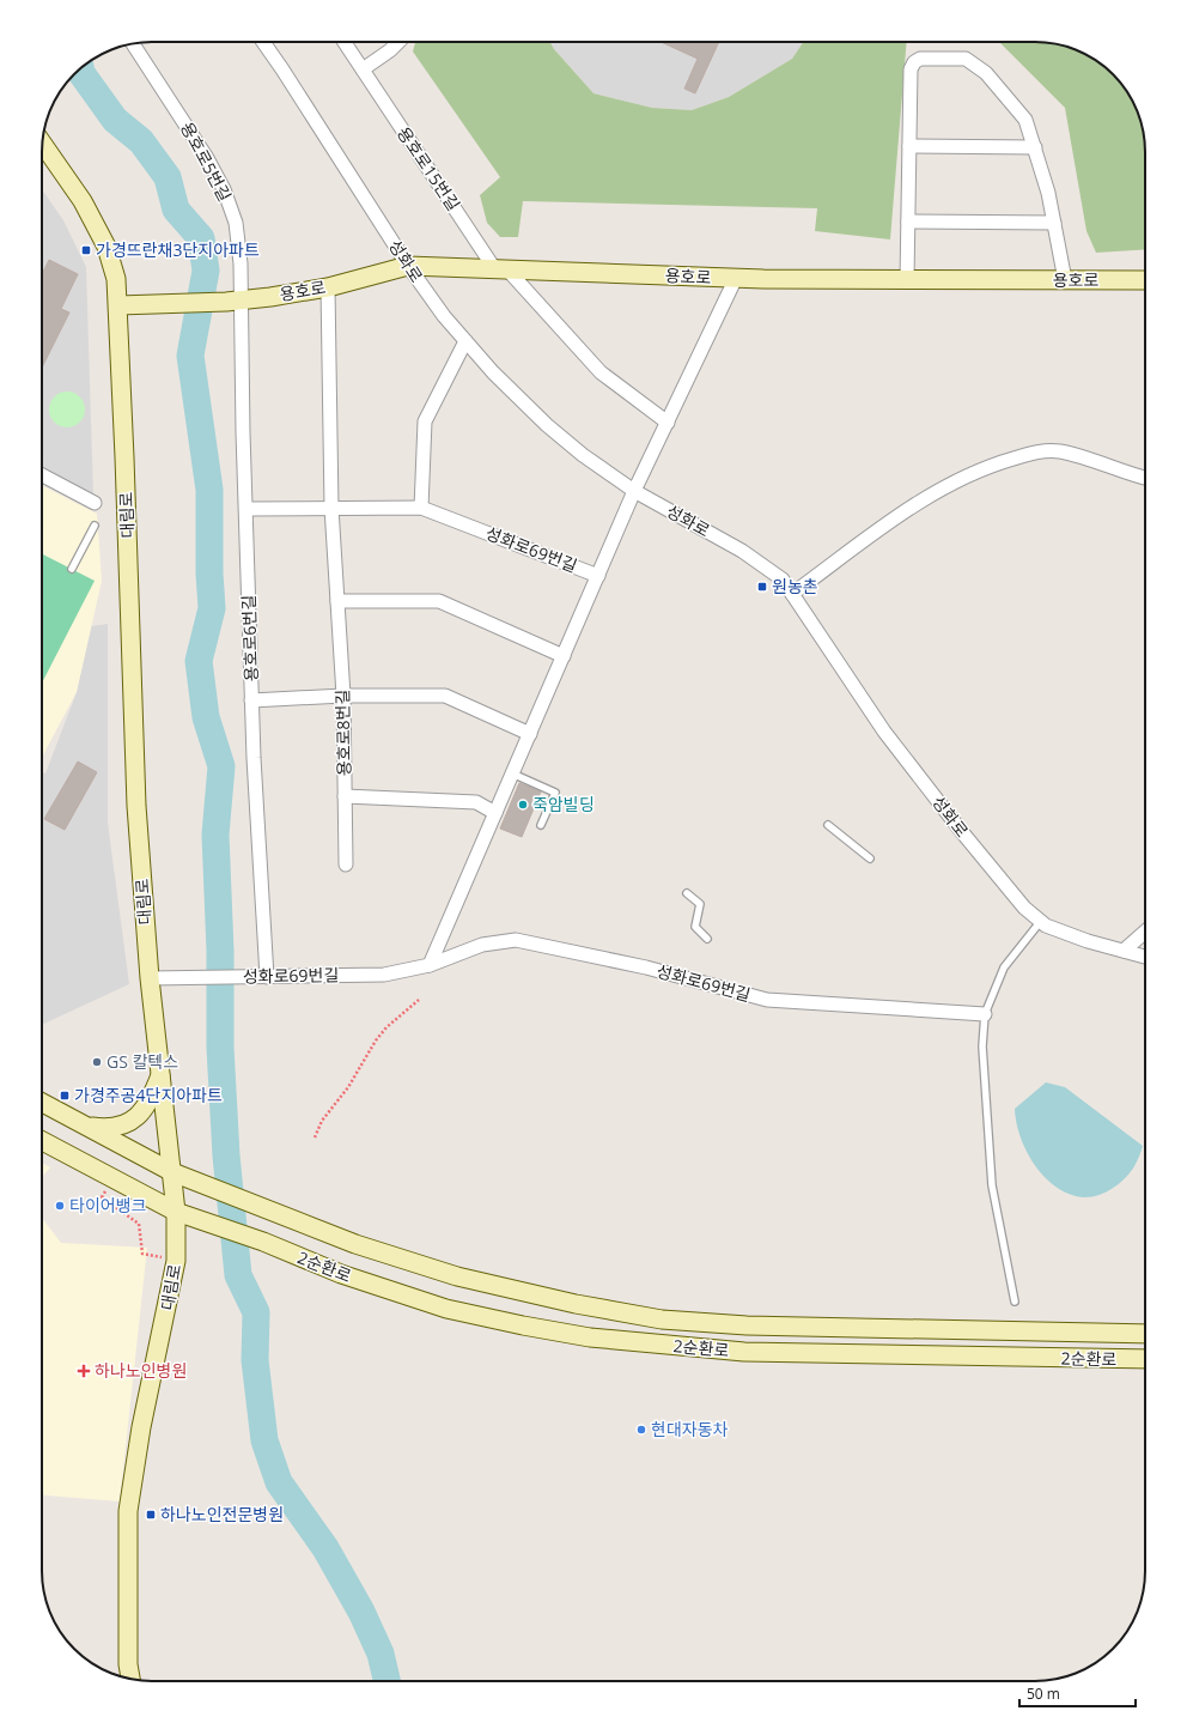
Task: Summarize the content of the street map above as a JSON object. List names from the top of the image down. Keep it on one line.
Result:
{"streets":{"street":["용호로5번길","용호로15번길","성화로","용호로","대림로","성화로69번길","용호로6번길","용호로8번길","2순환로"]},"crossings":[["용호로5번길","용호로"],["용호로5번길","용호로6번길"],["용호로15번길","용호로"],["용호로15번길","성화로69번길"],["성화로","용호로"],["성화로","성화로69번길"],["용호로","대림로"],["용호로","성화로69번길"],["용호로","용호로6번길"],["용호로","용호로8번길"],["대림로","성화로69번길"],["대림로","2순환로"],["성화로69번길","용호로6번길"]],"places":{"transit":["가경뜨란채3단지아파트","원농촌","가경주공4단지아파트","하나노인전문병원"],"other":["죽암빌딩","GS 칼텍스","타이어뱅크","현대자동차"],"health":["하나노인병원"]},"scale_bar":"50 m"}
